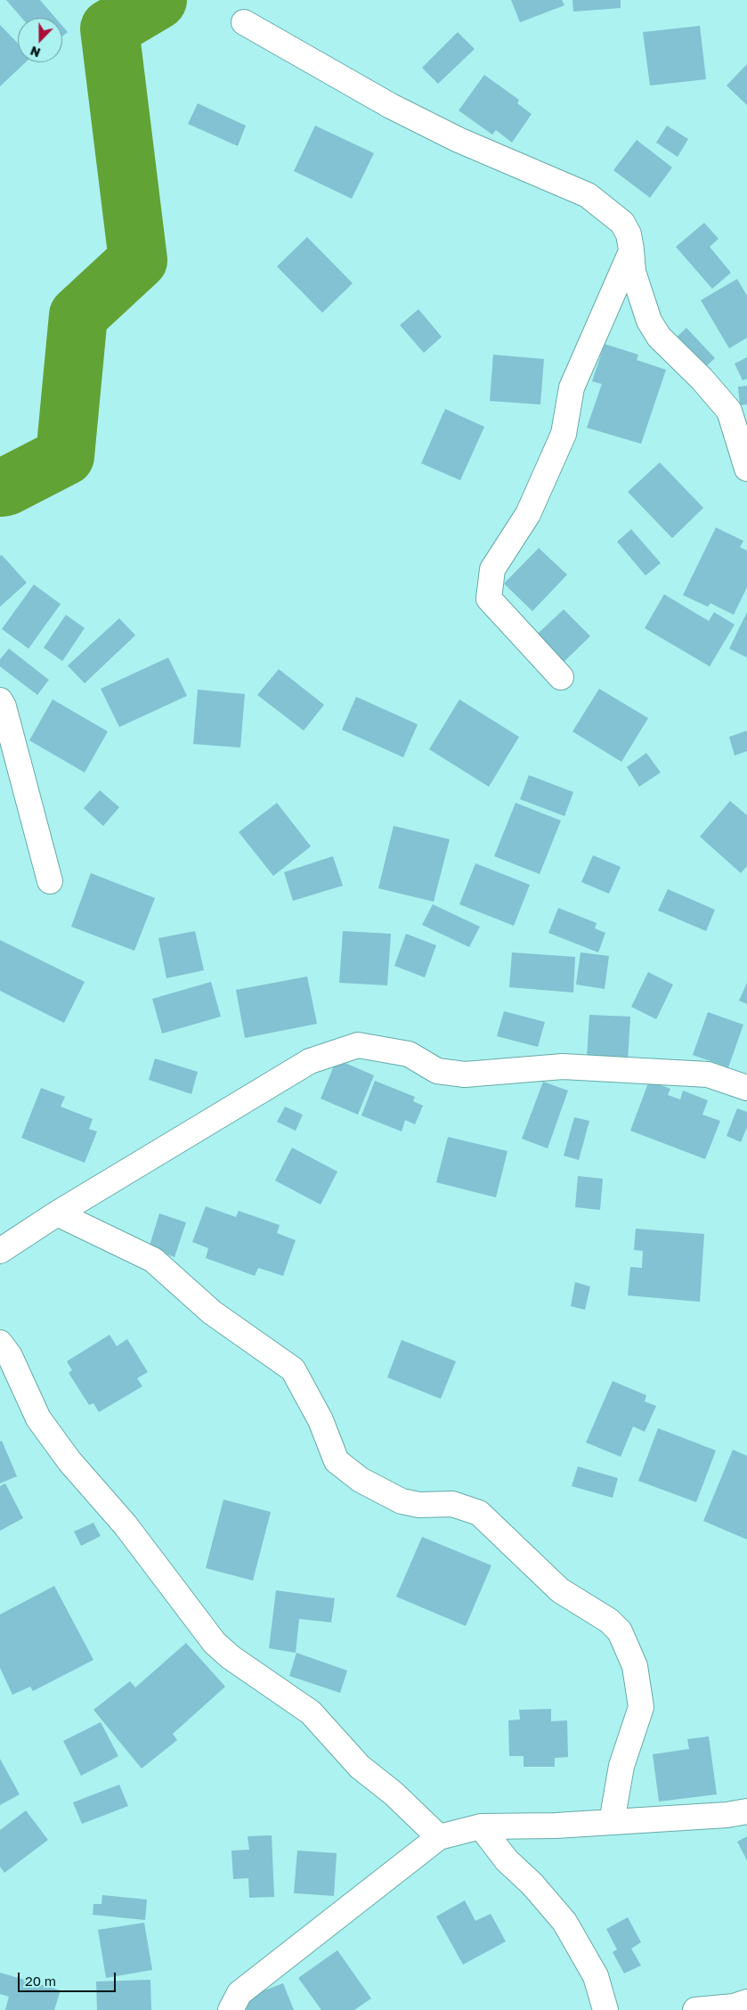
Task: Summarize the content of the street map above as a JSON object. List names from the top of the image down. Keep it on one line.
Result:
{"scale_bar":"20 m","north":"bottom"}
